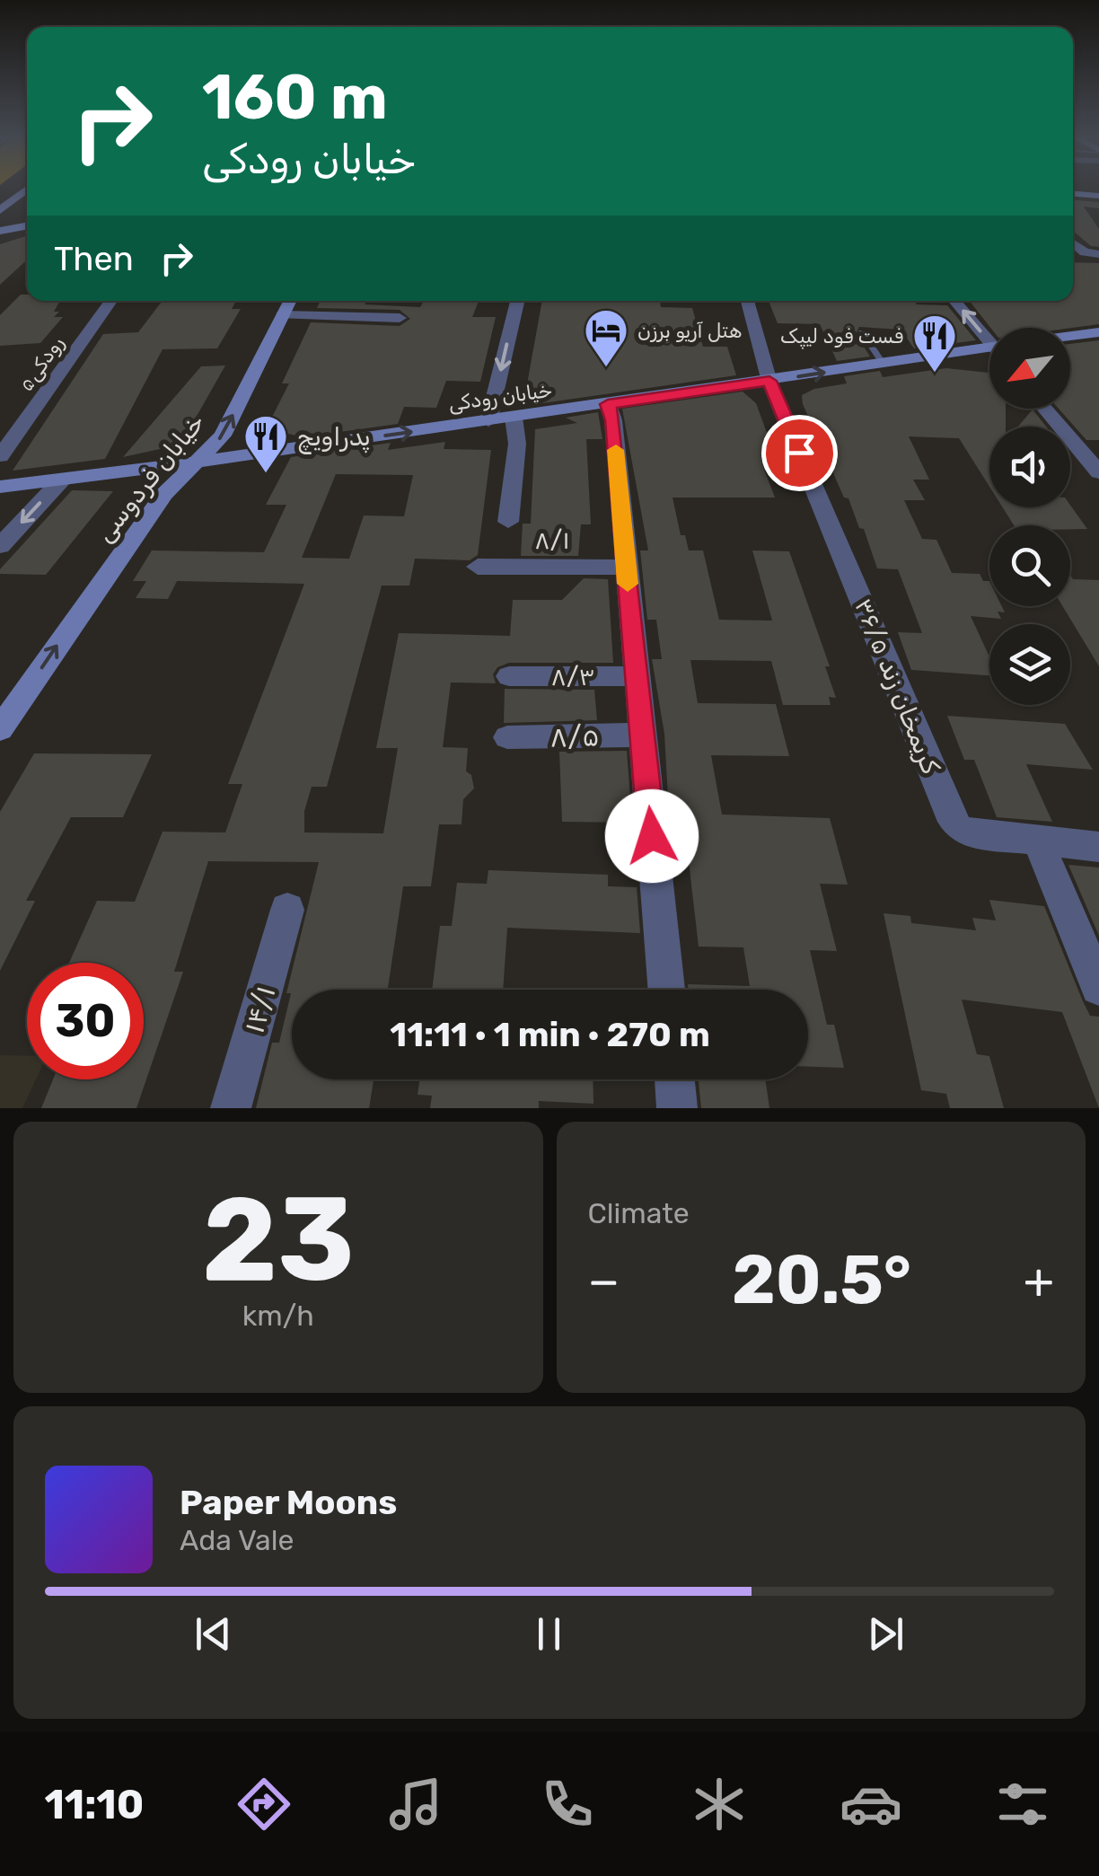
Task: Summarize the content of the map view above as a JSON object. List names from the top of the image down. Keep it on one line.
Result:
{"streets":{"street":["رودکی۵","خیابان رودکی","خیابان فردوسی","۸/۱","۸/۳","کریمخان زند ۳۶/۵","۸/۵","۱۴/۱"]},"crossings":[["خیابان رودکی","خیابان فردوسی"],["خیابان رودکی","کریمخان زند ۳۶/۵"]],"one_way":["خیابان رودکی","خیابان فردوسی"],"places":{"hotel":["هتل آریو برزن"],"restaurant":["فست فود لیپک","پدراویچ"]},"north":"bottom left","page":{"turn":["160 m","خیابان رودکی"],"then":"Then","limit":"30","trip":"11:11 · 1 min · 270 m","tile":[["23","km/h"],"Climate"],"heat":["−","20.5°","+"],"song":["Paper Moons","Ada Vale"],"tabs":"11:10"}}
